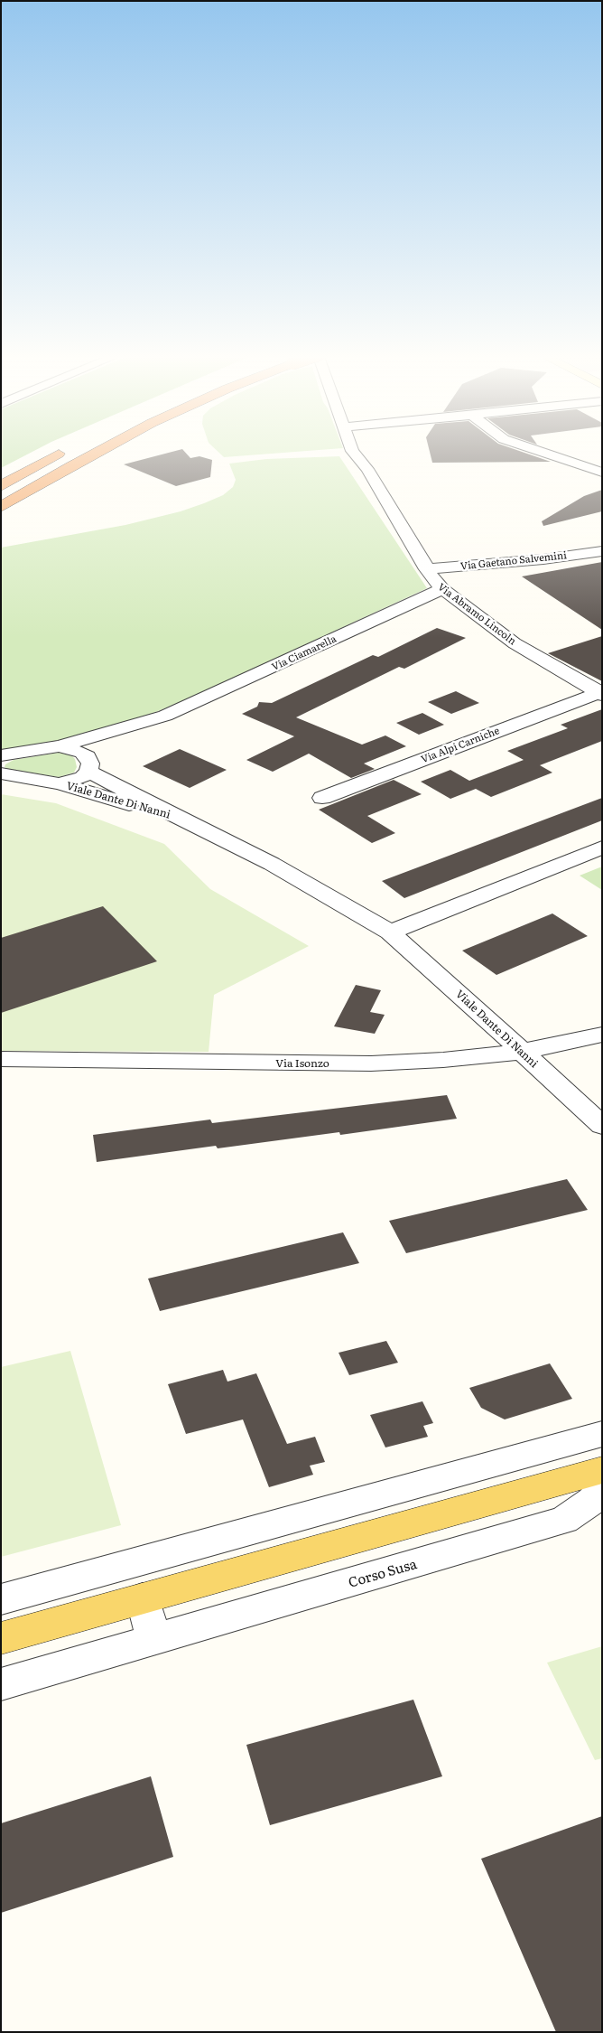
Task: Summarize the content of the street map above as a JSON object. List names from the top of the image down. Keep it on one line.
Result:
{"streets":{"street":["Via Gaetano Salvemini","Via Abramo Lincoln","Via Ciamarella","Via Alpi Carniche","Viale Dante Di Nanni","Via Isonzo","Corso Susa"]},"crossings":[["Via Gaetano Salvemini","Via Abramo Lincoln"],["Via Abramo Lincoln","Via Ciamarella"],["Via Abramo Lincoln","Via Alpi Carniche"],["Via Ciamarella","Viale Dante Di Nanni"],["Viale Dante Di Nanni","Via Isonzo"]]}
